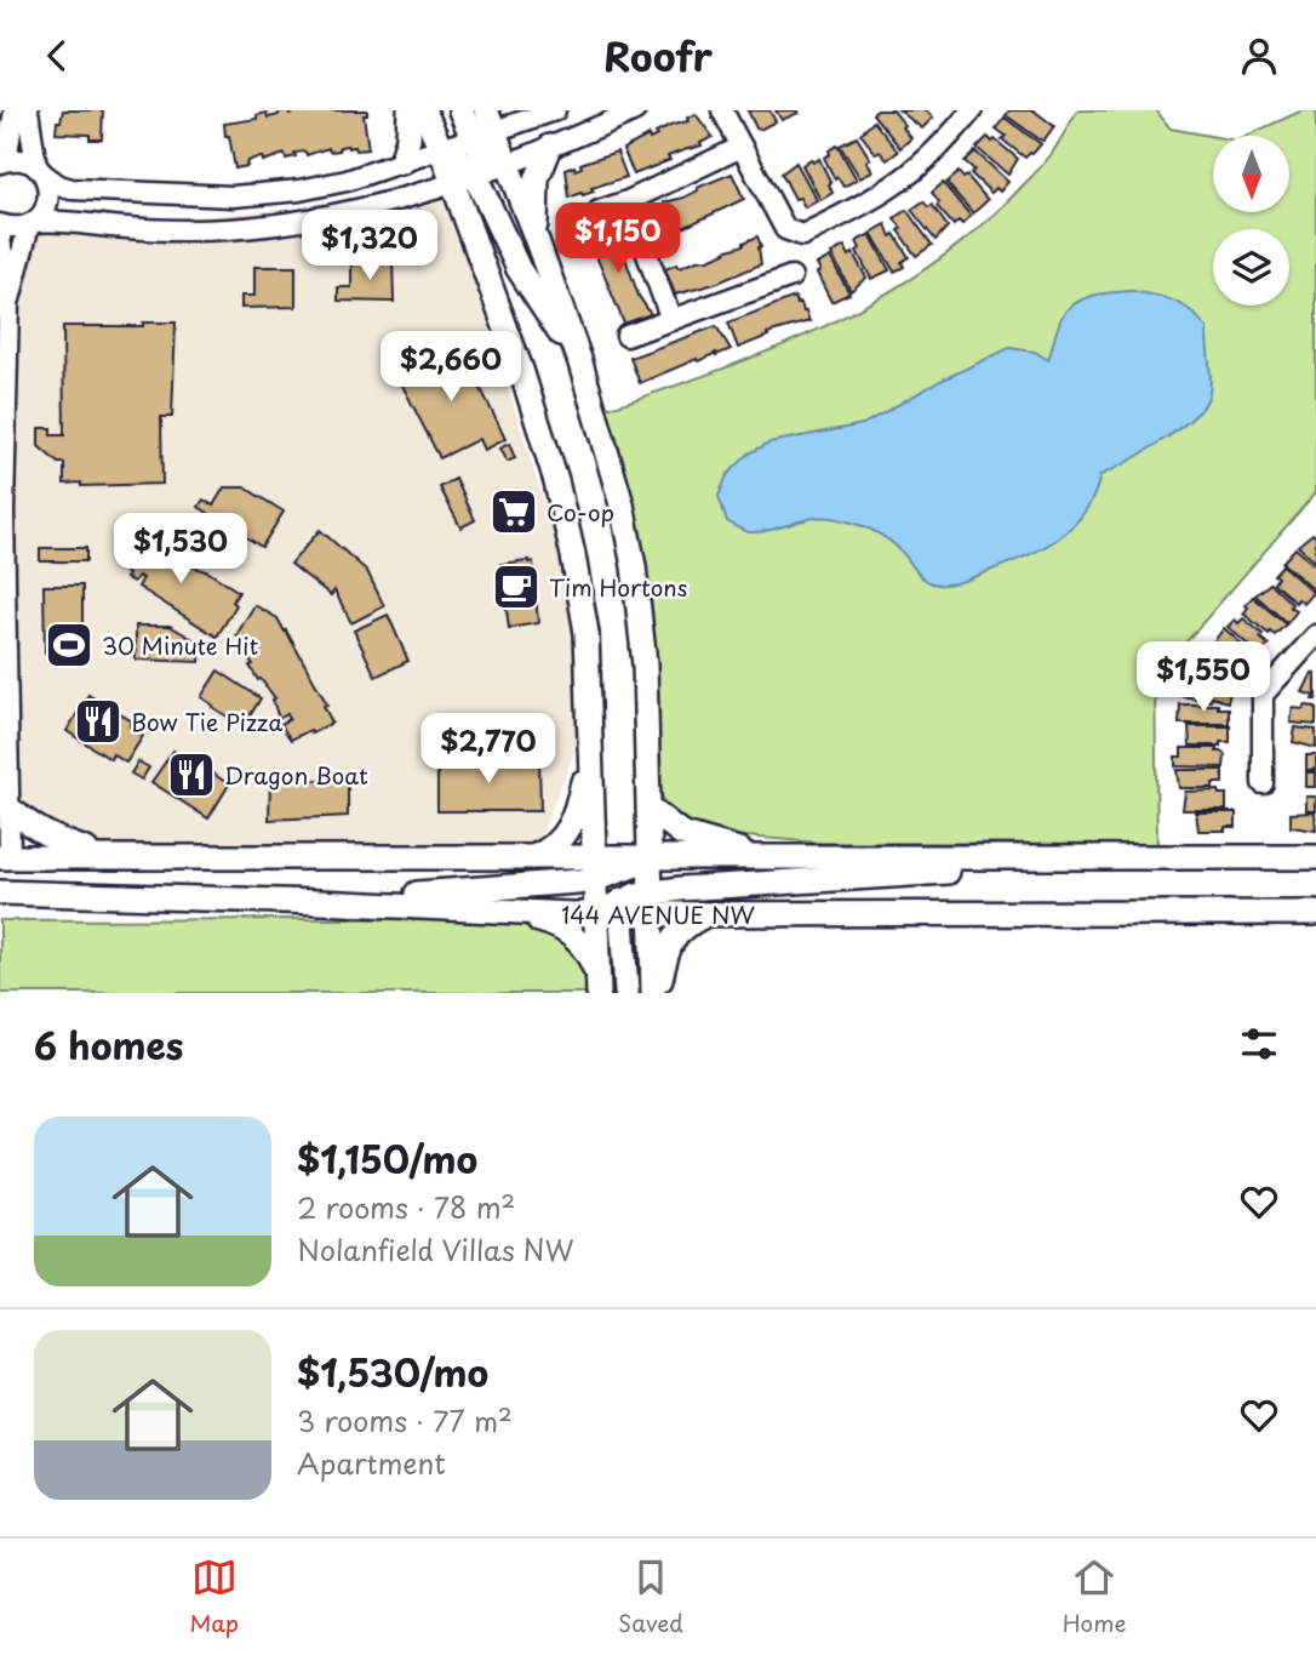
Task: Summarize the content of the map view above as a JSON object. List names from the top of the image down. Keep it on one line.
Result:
{"streets":{"main road":["144 AVENUE NW"]},"places":{"supermarket":["Co-op"],"cafe":["Tim Hortons"],"sports":["30 Minute Hit"],"restaurant":["Bow Tie Pizza","Dragon Boat"]},"north":"bottom","page":{"header":"Roofr","price":["$1,150","$1,320","$2,660","$1,530","$1,550","$2,770"],"heading":"6 homes","list":[{"name":"$1,150/mo","note":"2 rooms · 78 m² · Nolanfield Villas NW"},{"name":"$1,530/mo","note":"3 rooms · 77 m² · Apartment"}],"tabs":["Map","Saved","Home"]}}
